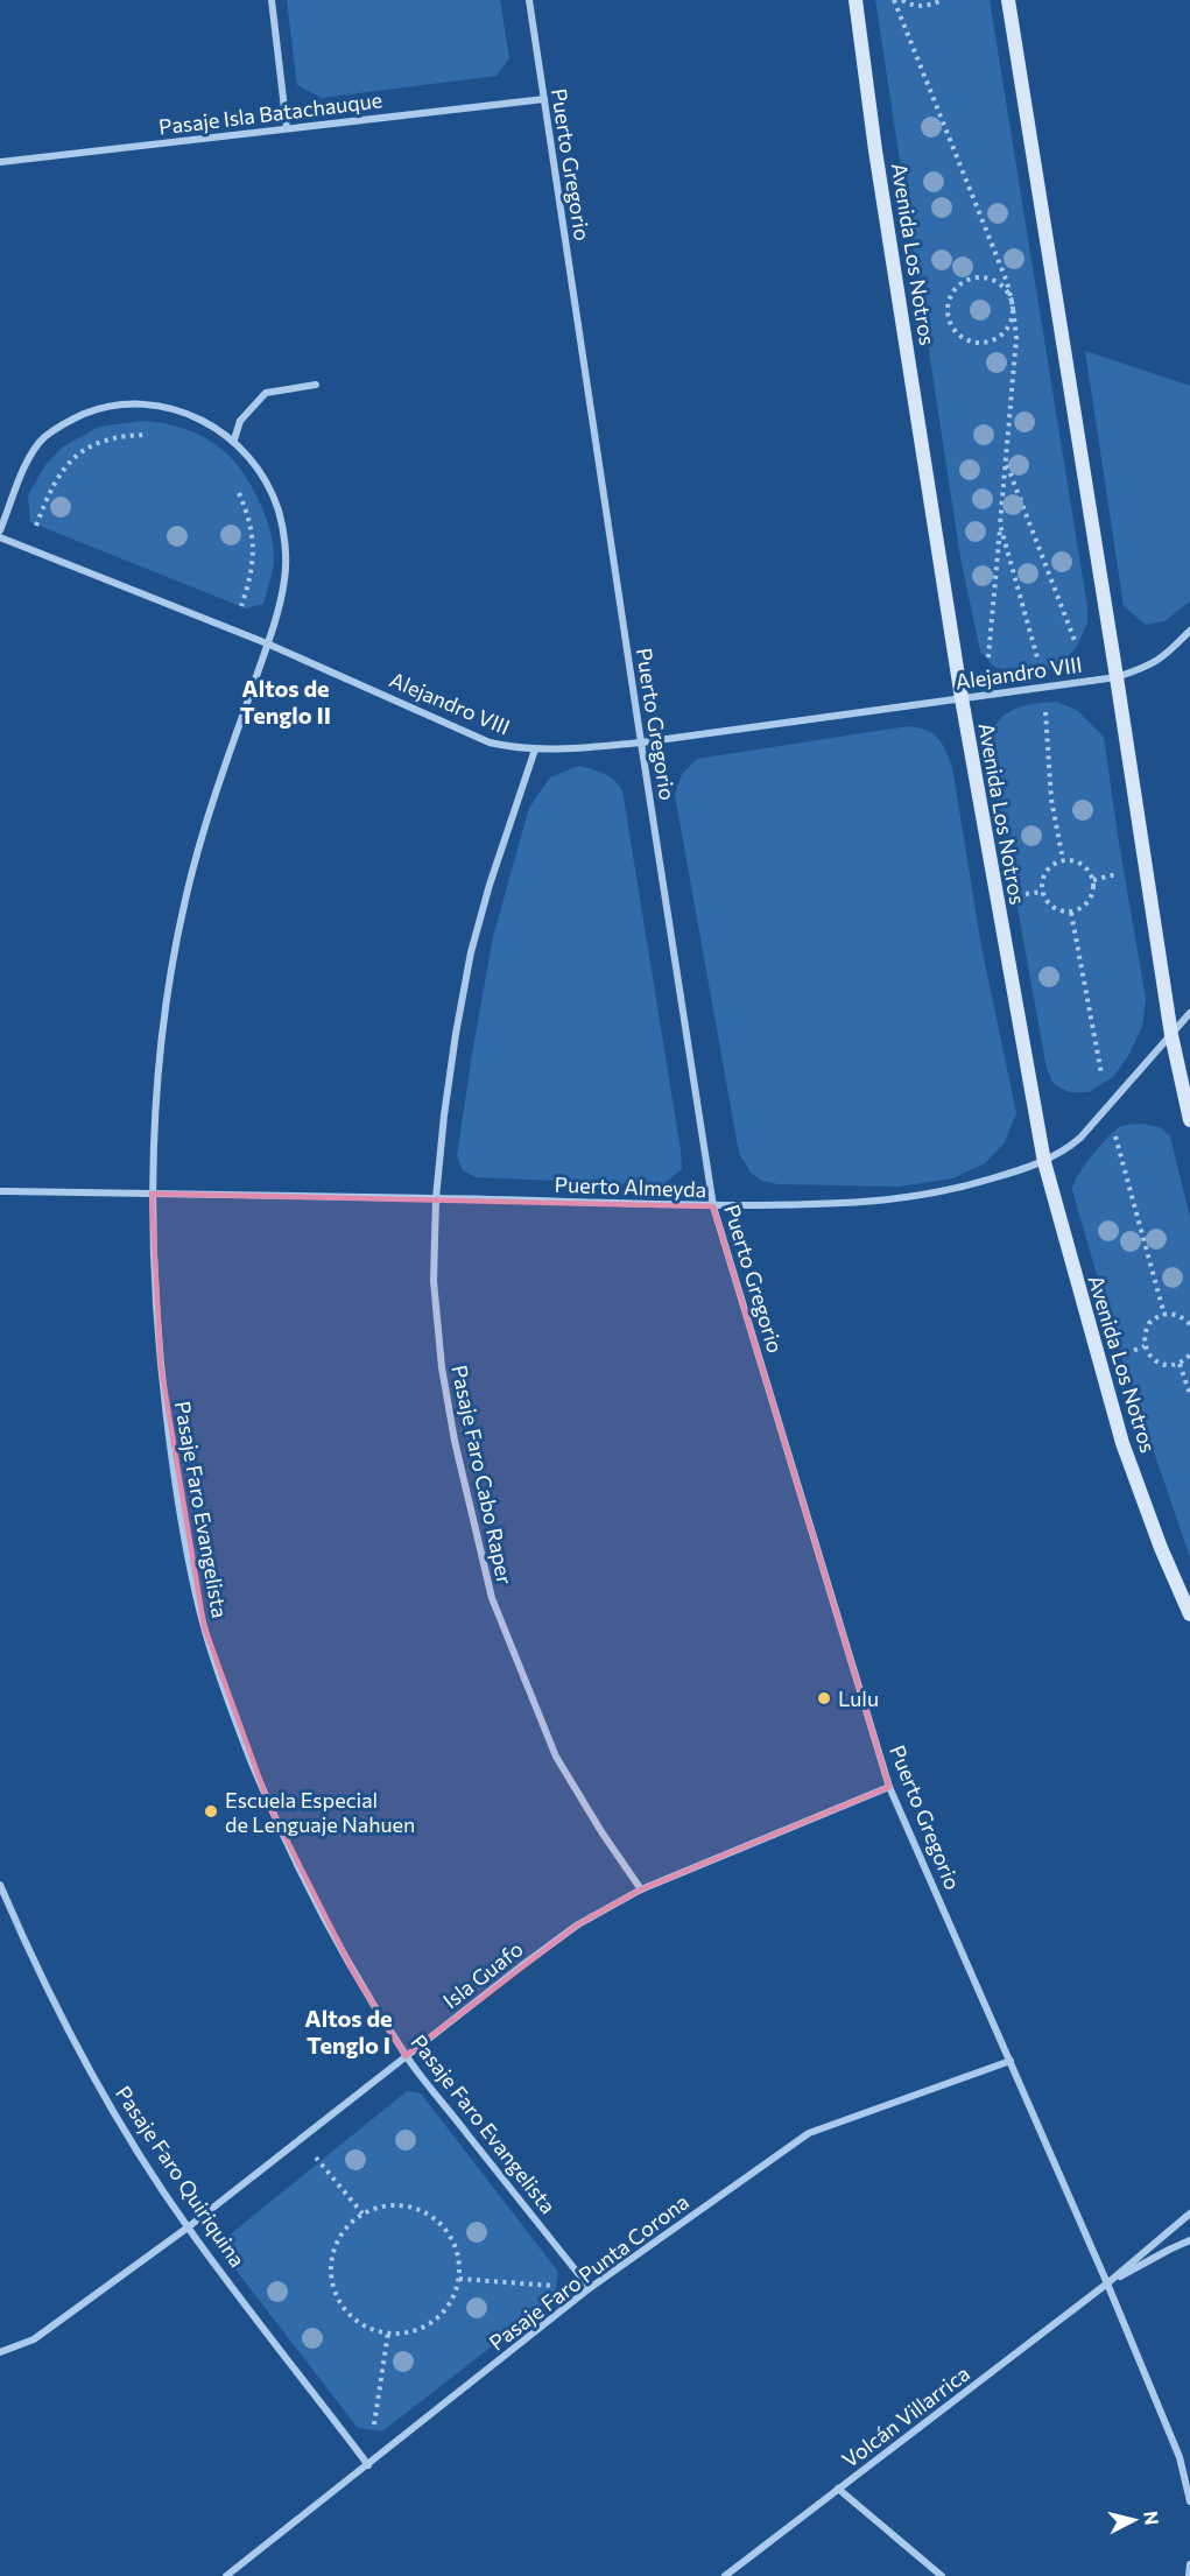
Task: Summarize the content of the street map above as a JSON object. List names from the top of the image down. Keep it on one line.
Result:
{"streets":{"main road":["Avenida Los Notros"],"street":["Pasaje Isla Batachauque","Puerto Gregorio","Alejandro VIII","Puerto Almeyda","Pasaje Faro Cabo Raper","Pasaje Faro Evangelista","Isla Guafo","Pasaje Faro Quiriquina","Pasaje Faro Punta Corona","Volcán Villarrica"]},"crossings":[["Pasaje Isla Batachauque","Puerto Gregorio"],["Puerto Gregorio","Alejandro VIII"],["Puerto Gregorio","Puerto Almeyda"],["Puerto Gregorio","Isla Guafo"],["Puerto Gregorio","Pasaje Faro Punta Corona"],["Puerto Gregorio","Volcán Villarrica"],["Avenida Los Notros","Alejandro VIII"],["Avenida Los Notros","Puerto Almeyda"],["Alejandro VIII","Pasaje Faro Cabo Raper"],["Alejandro VIII","Pasaje Faro Evangelista"],["Puerto Almeyda","Pasaje Faro Cabo Raper"],["Puerto Almeyda","Pasaje Faro Evangelista"],["Pasaje Faro Cabo Raper","Isla Guafo"],["Pasaje Faro Evangelista","Isla Guafo"],["Pasaje Faro Evangelista","Pasaje Faro Punta Corona"],["Isla Guafo","Pasaje Faro Quiriquina"],["Pasaje Faro Quiriquina","Pasaje Faro Punta Corona"]],"districts":["Altos de Tenglo II","Altos de Tenglo I"],"places":["Lulu","Escuela Especial de Lenguaje Nahuen"],"north":"right"}
